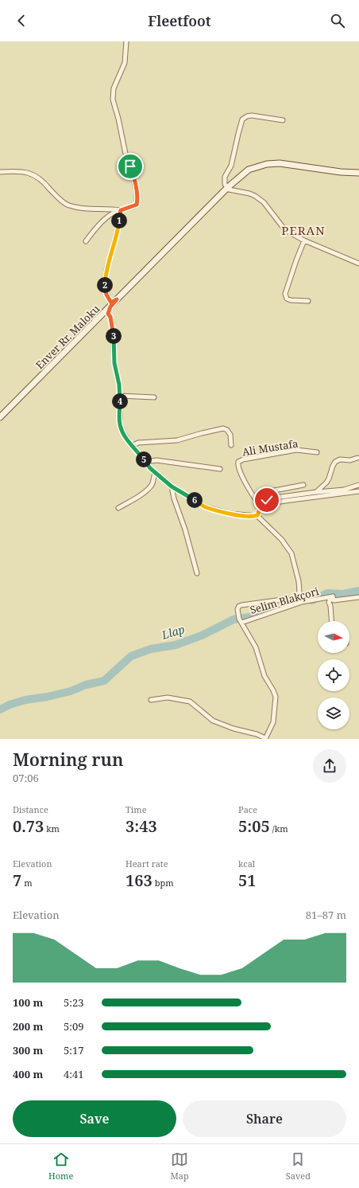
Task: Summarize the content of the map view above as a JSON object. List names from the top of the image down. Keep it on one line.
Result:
{"streets":{"main road":["Enver Rr. Maloku"],"street":["Ali Mustafa","Selim Blakçori"]},"districts":["PERAN"],"water":["Llap"],"north":"right","page":{"header":"Fleetfoot","pins":["1","2","3","4","5","6"],"heading":["Morning run","07:06"],"stats":[["Distance","0.73 km"],["Time","3:43"],["Pace","5:05 /km"],["Elevation","7 m"],["Heart rate","163 bpm"],["kcal","51"]],"chart":["Elevation","81–87 m"],"list":[{"name":"100 m","note":"5:23"},{"name":"200 m","note":"5:09"},{"name":"300 m","note":"5:17"},{"name":"400 m","note":"4:41"}],"buttons":["Save","Share"],"tabs":["Home","Map","Saved"]}}
